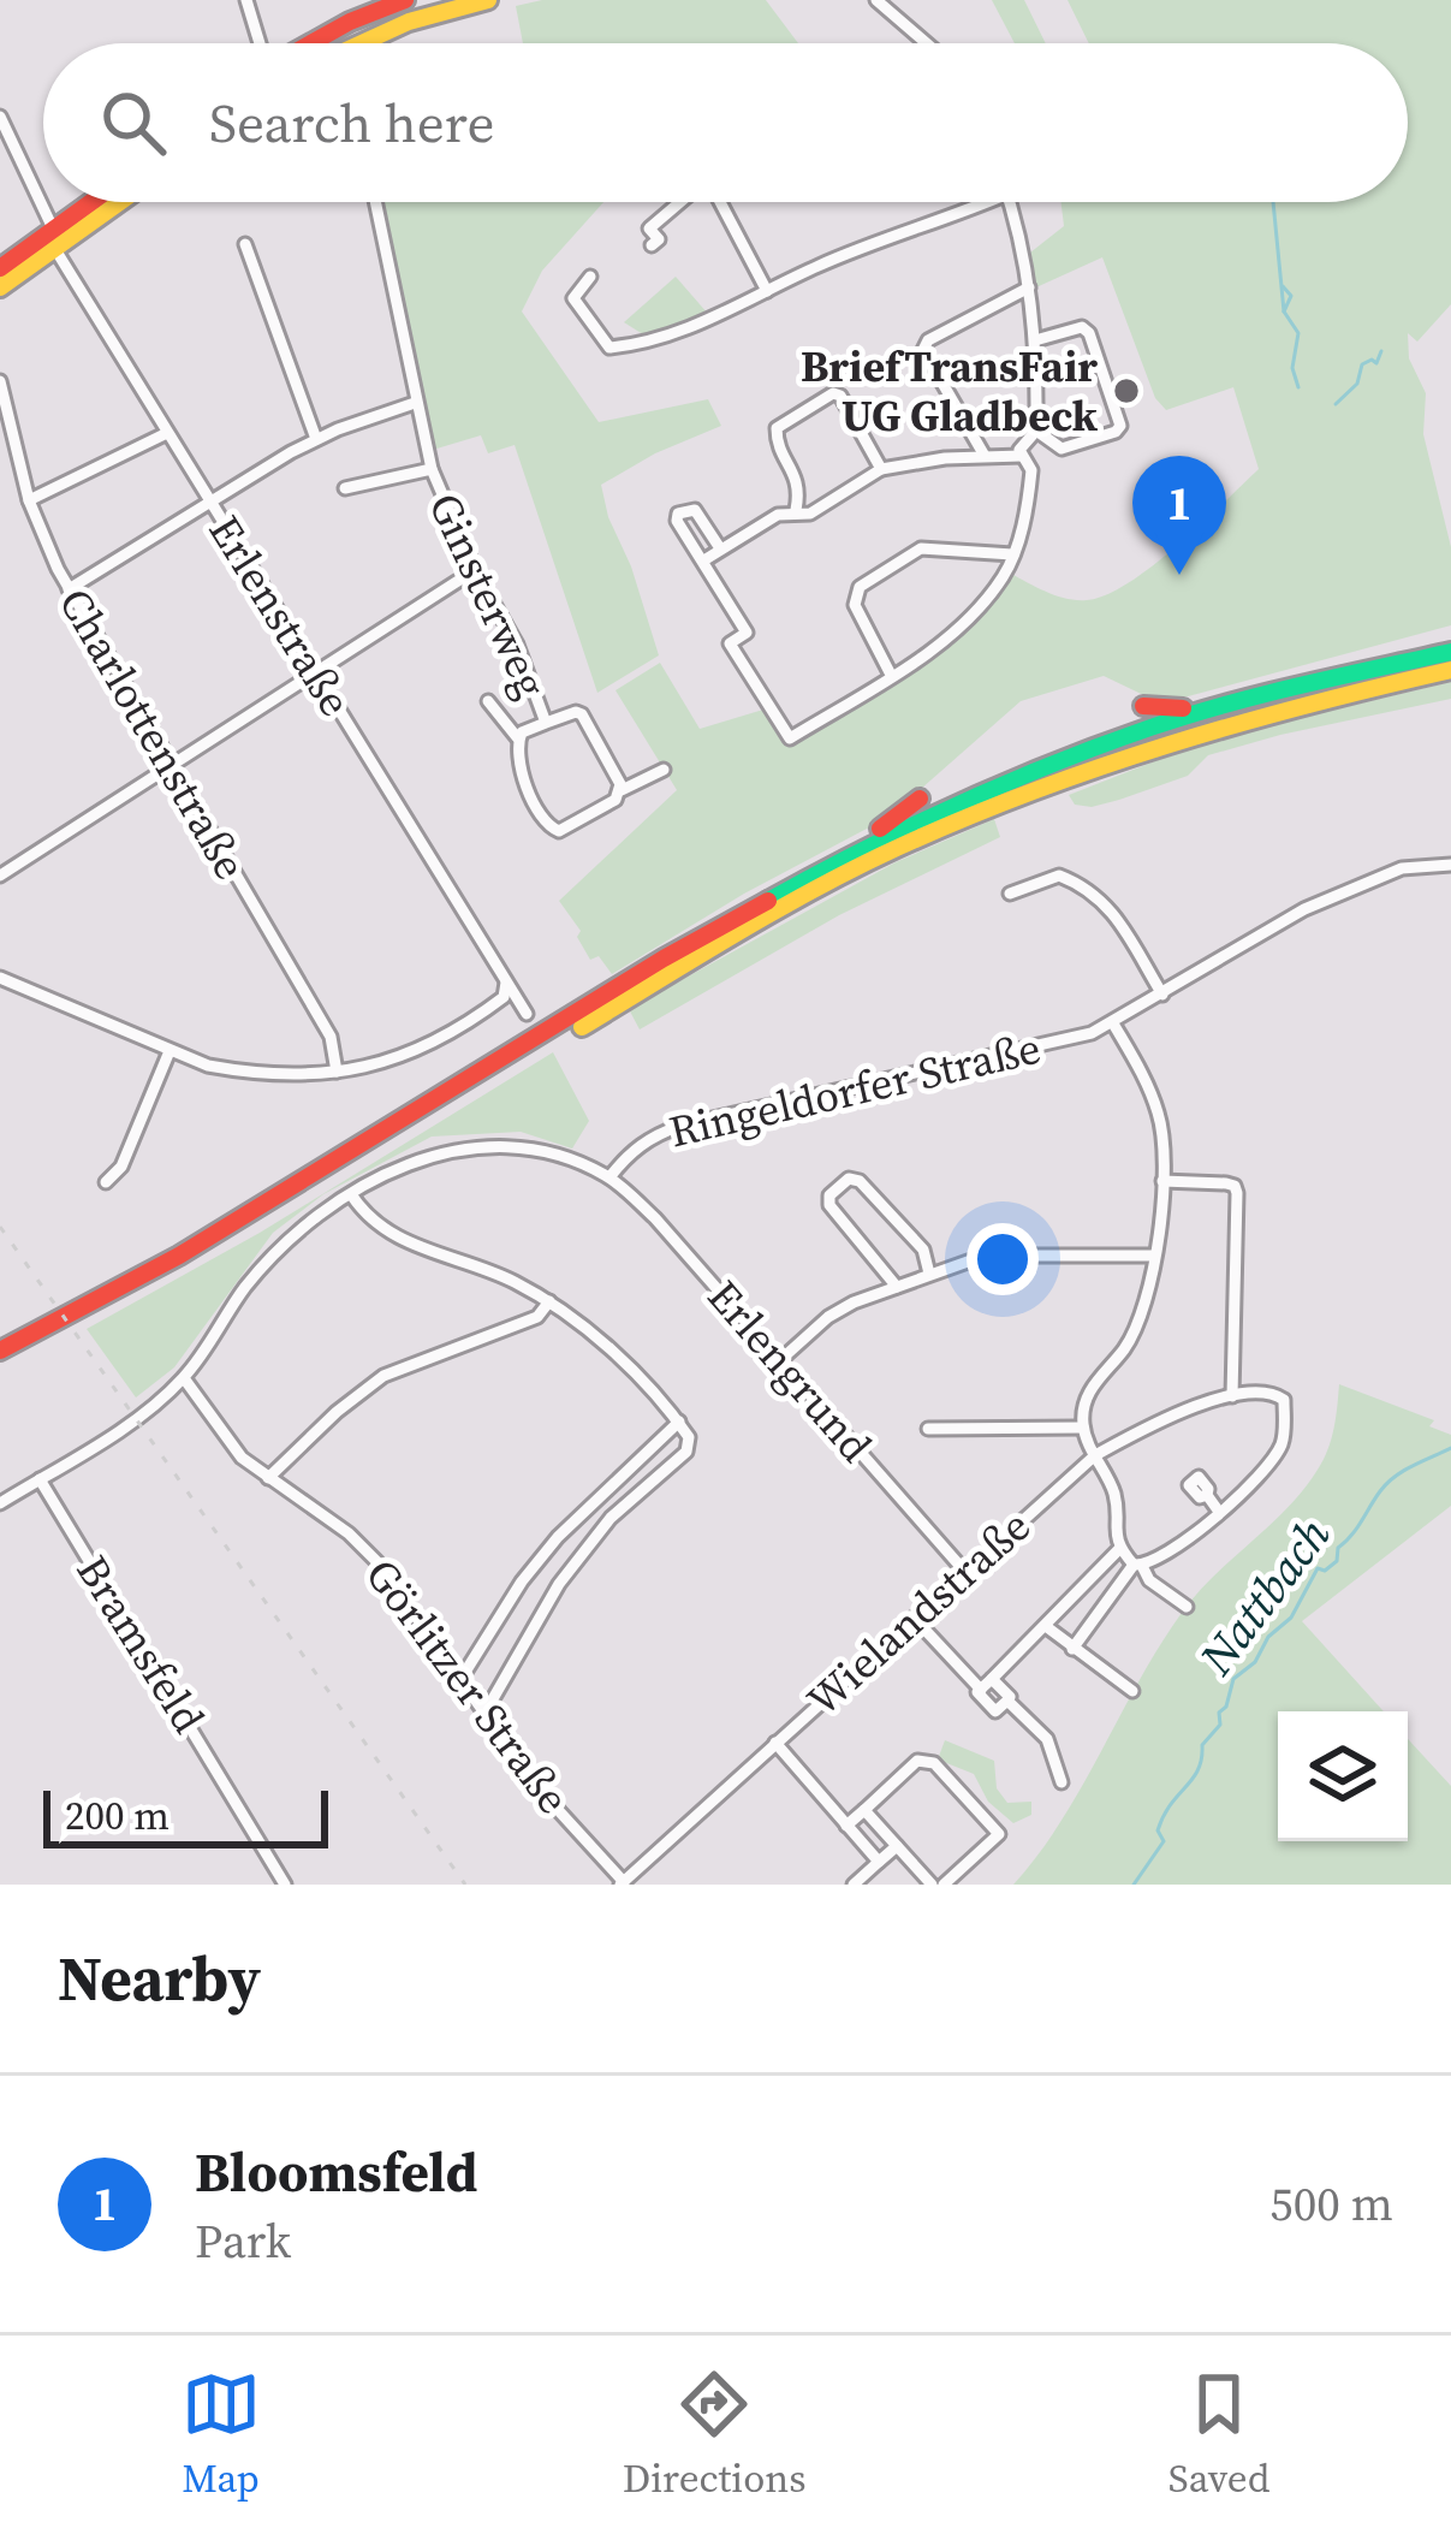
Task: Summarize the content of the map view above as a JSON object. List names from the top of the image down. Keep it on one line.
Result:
{"streets":{"street":["Ginsterweg","Erlenstraße","Charlottenstraße","Ringeldorfer Straße","Erlengrund","Wielandstraße","Bramsfeld","Görlitzer Straße"]},"crossings":[["Ringeldorfer Straße","Erlengrund"],["Erlengrund","Wielandstraße"],["Wielandstraße","Görlitzer Straße"]],"water":["Nattbach"],"places":["BriefTransFair UG Gladbeck"],"scale_bar":"200 m","page":{"search":"Search here","pins":"1","scale":"200 m","heading":"Nearby","list":[{"mark":"1","name":"Bloomsfeld","note":"Park","value":"500 m"}],"nav":["Map","Directions","Saved"]}}
